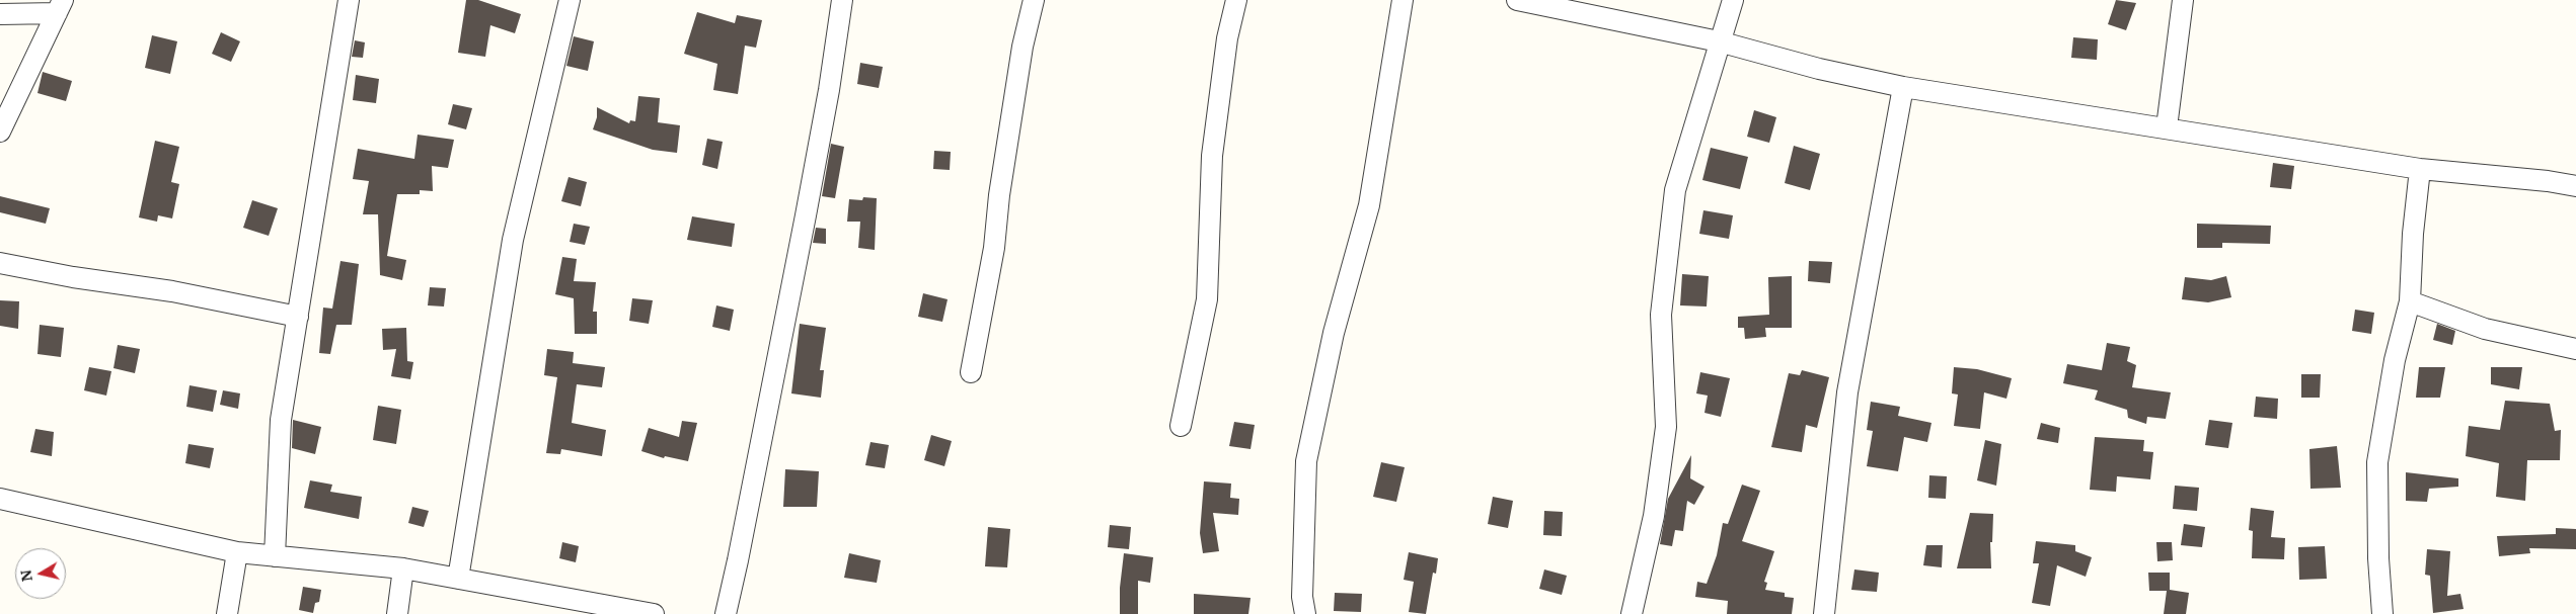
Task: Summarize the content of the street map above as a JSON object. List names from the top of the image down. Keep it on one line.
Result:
{"north":"left"}
